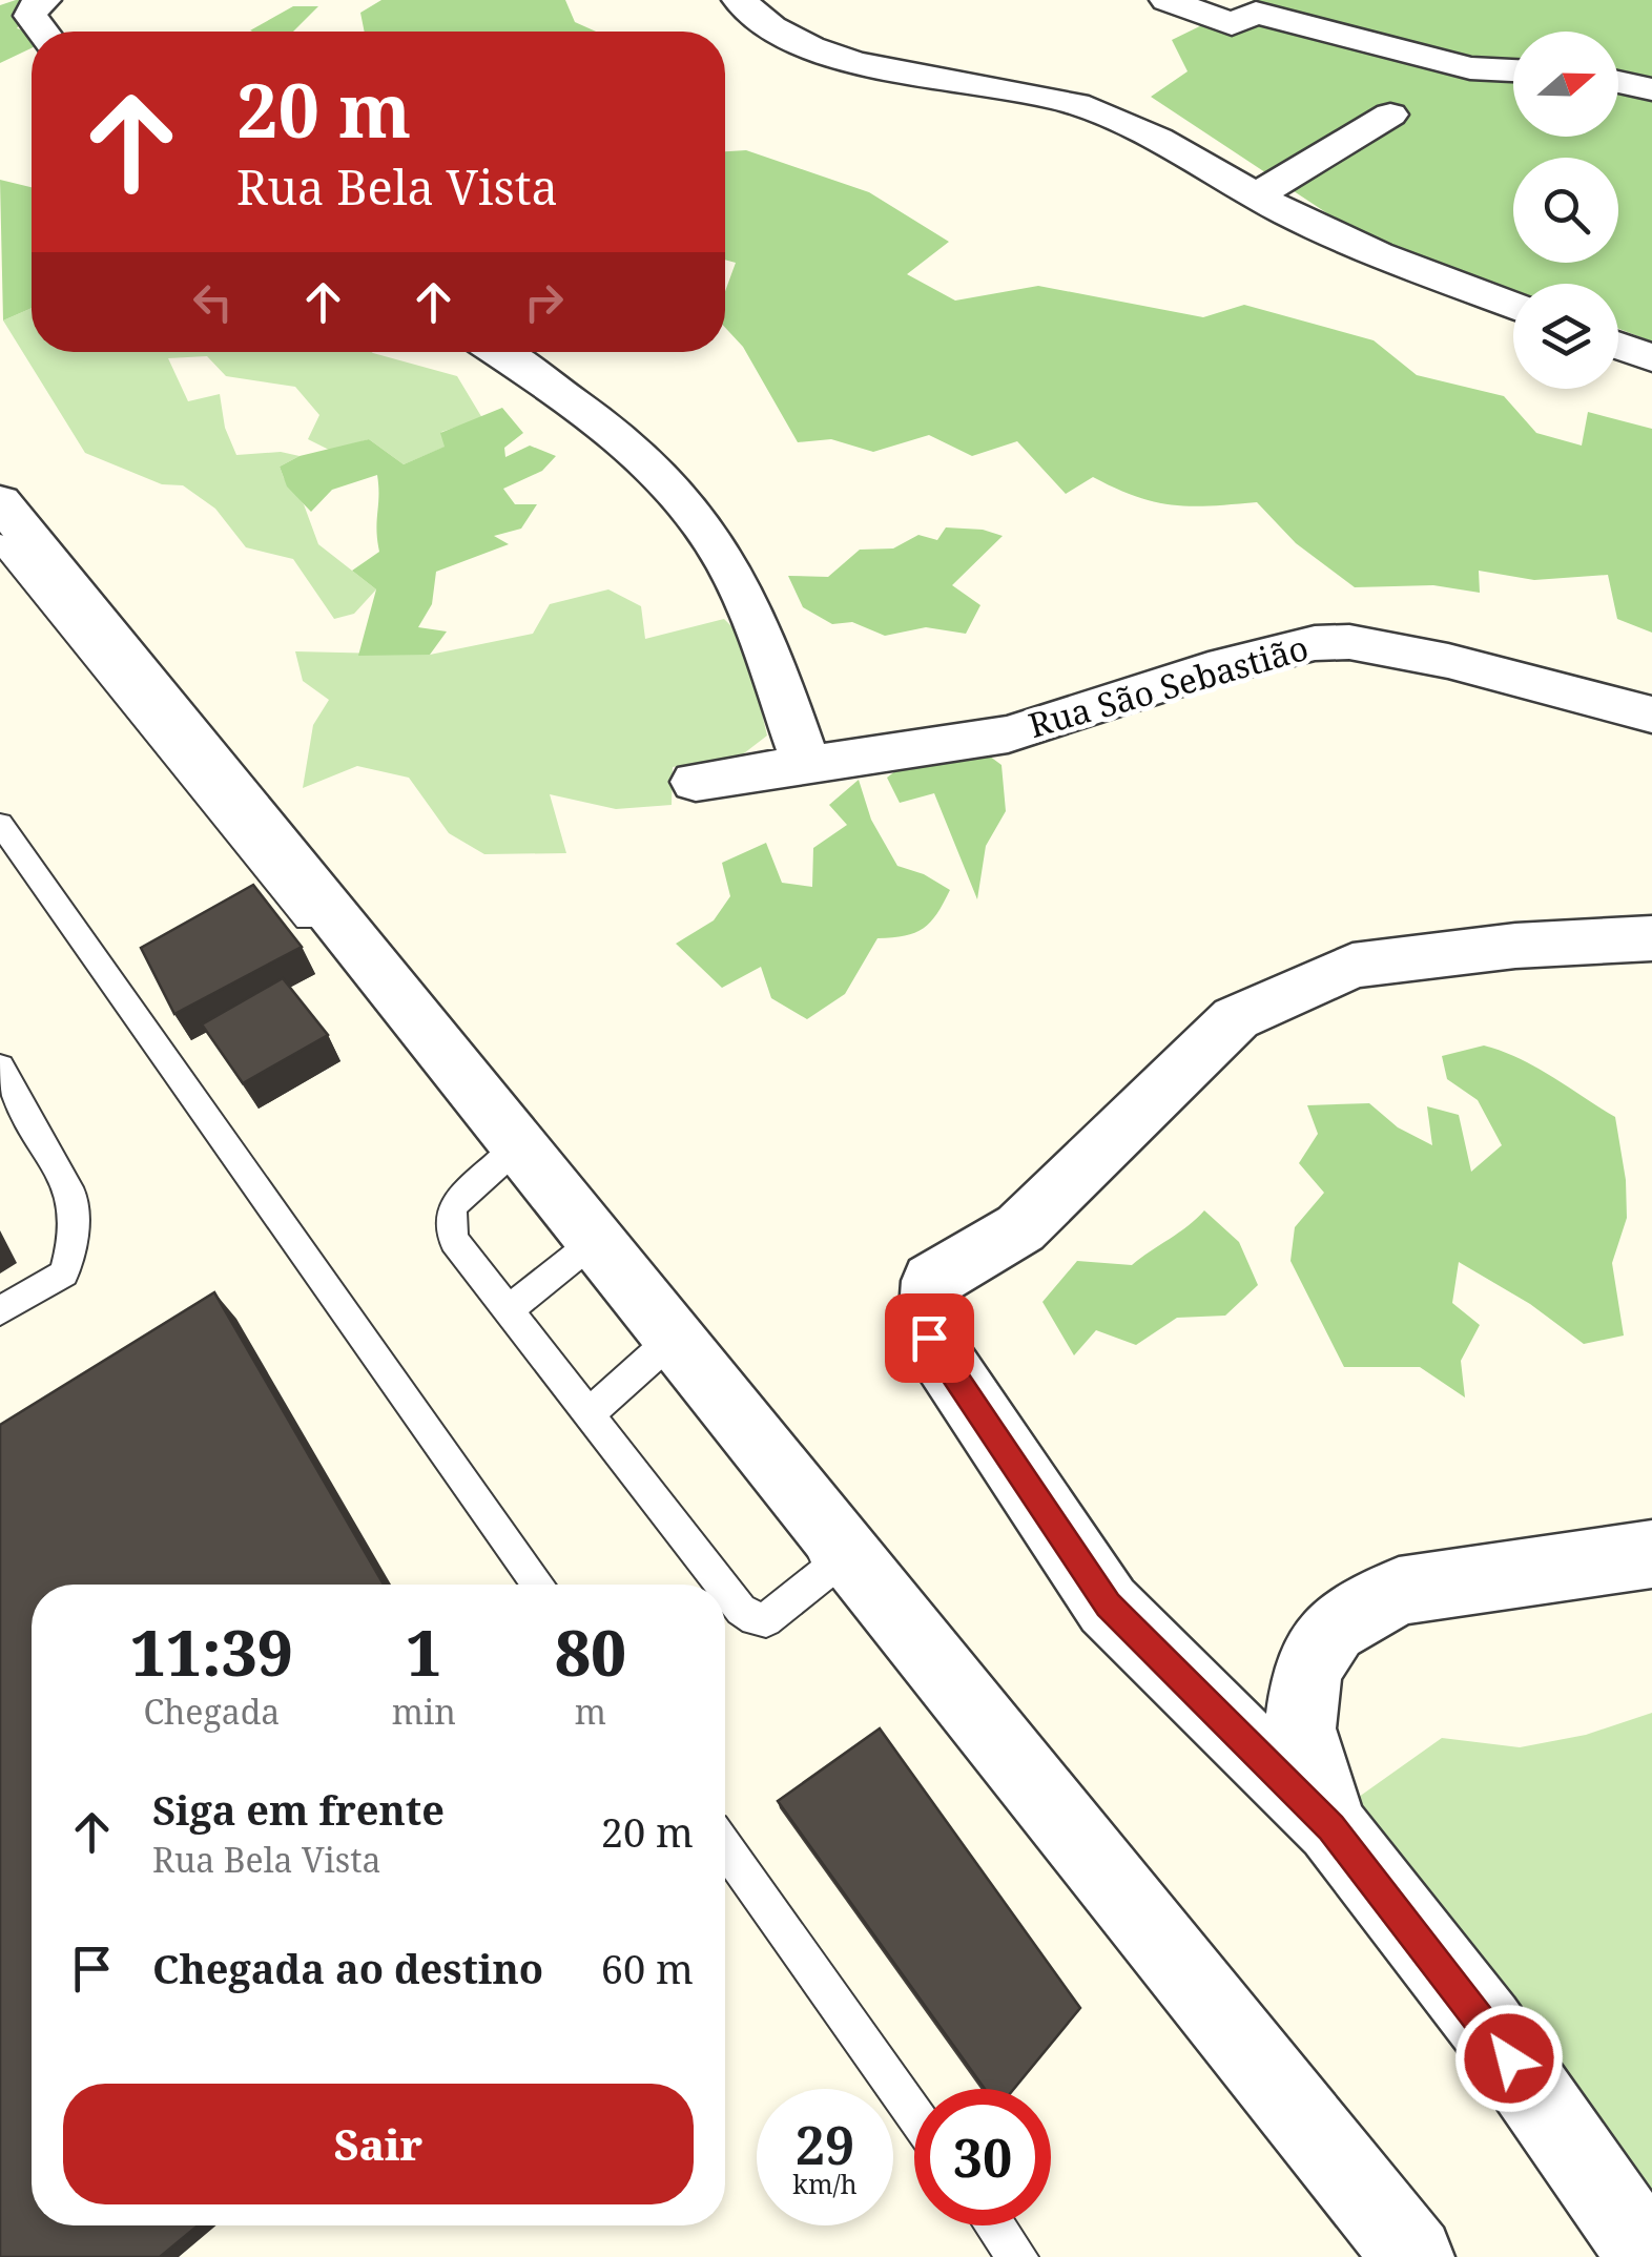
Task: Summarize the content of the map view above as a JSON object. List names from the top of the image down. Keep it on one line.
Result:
{"streets":{"street":["Rua São Sebastião"]},"north":"right","page":{"turn":["20 m","Rua Bela Vista"],"eta":["11:39","Chegada","1","min","80","m"],"list":[{"name":"Siga em frente","note":"Rua Bela Vista","value":"20 m"},{"name":"Chegada ao destino","value":"60 m"}],"buttons":"Sair","speed":"29 km/h","limit":"30"}}
